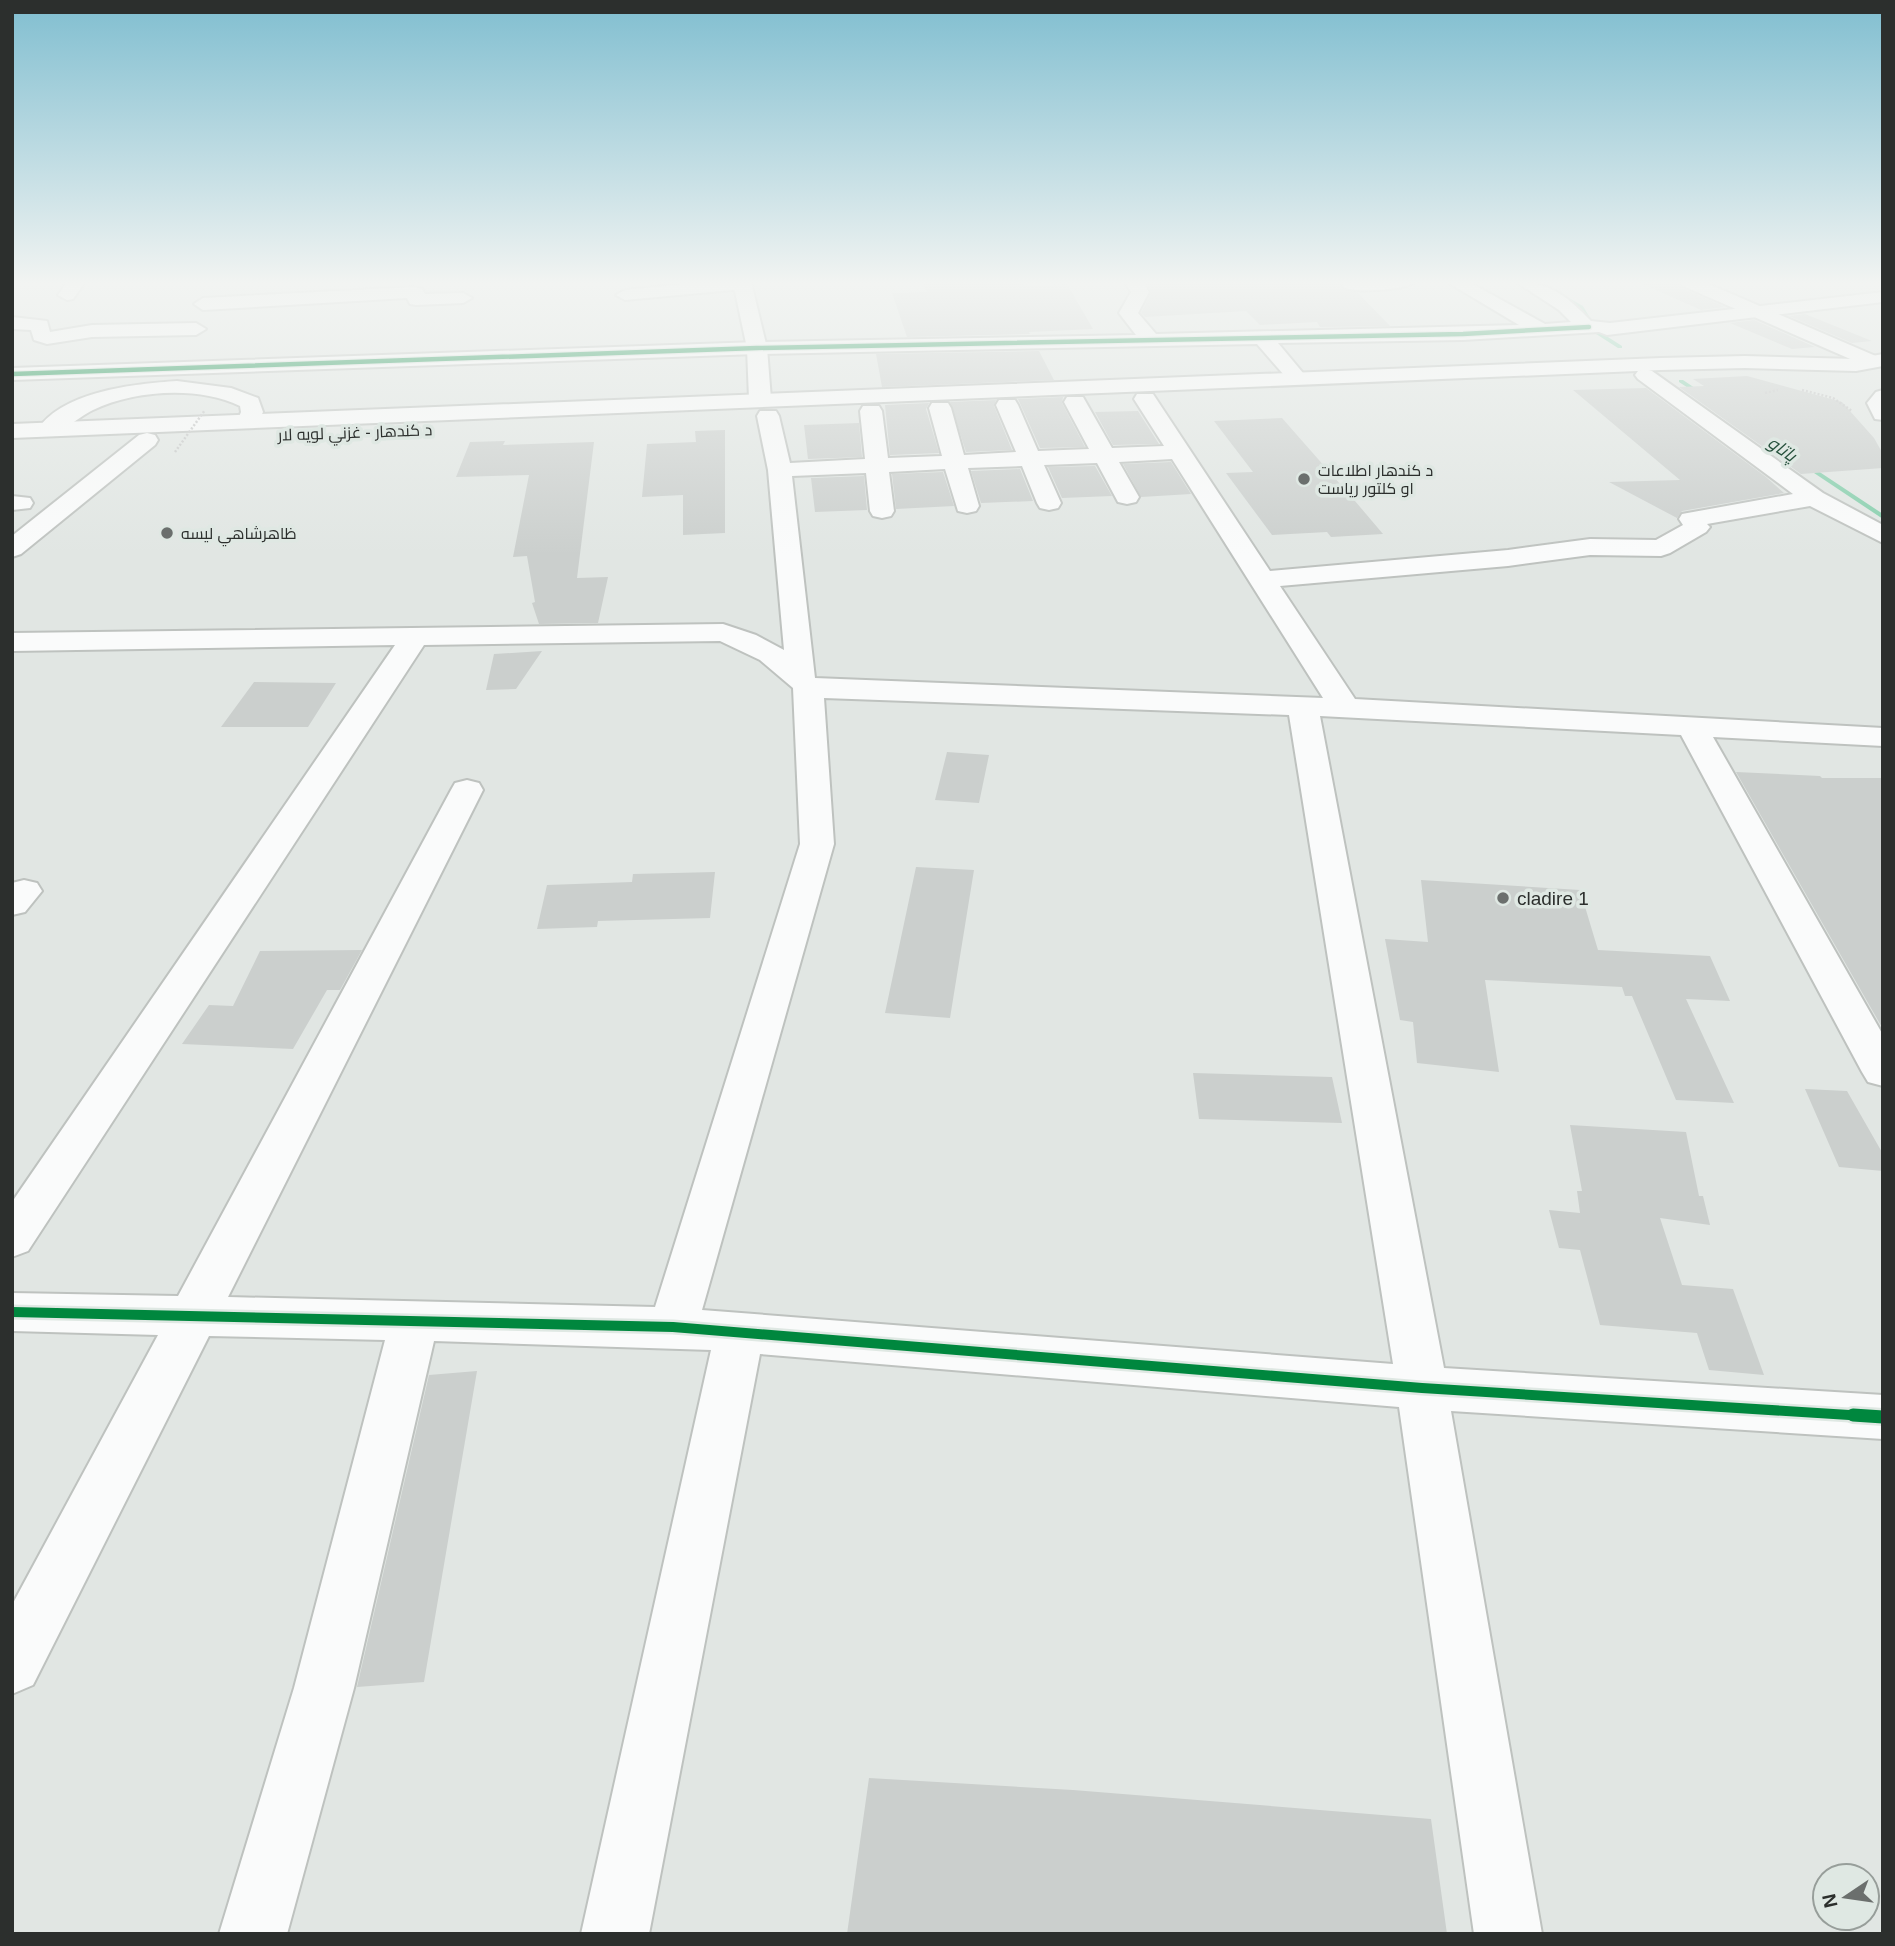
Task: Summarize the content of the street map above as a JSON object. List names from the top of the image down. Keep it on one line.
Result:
{"streets":{"main road":["د کندهار - غزني لويه لار"]},"water":["پاتاو"],"places":["د کندهار اطلاعات او کلتور رياست","ظاهرشاهي لیسه","cladire 1"],"north":"left"}
